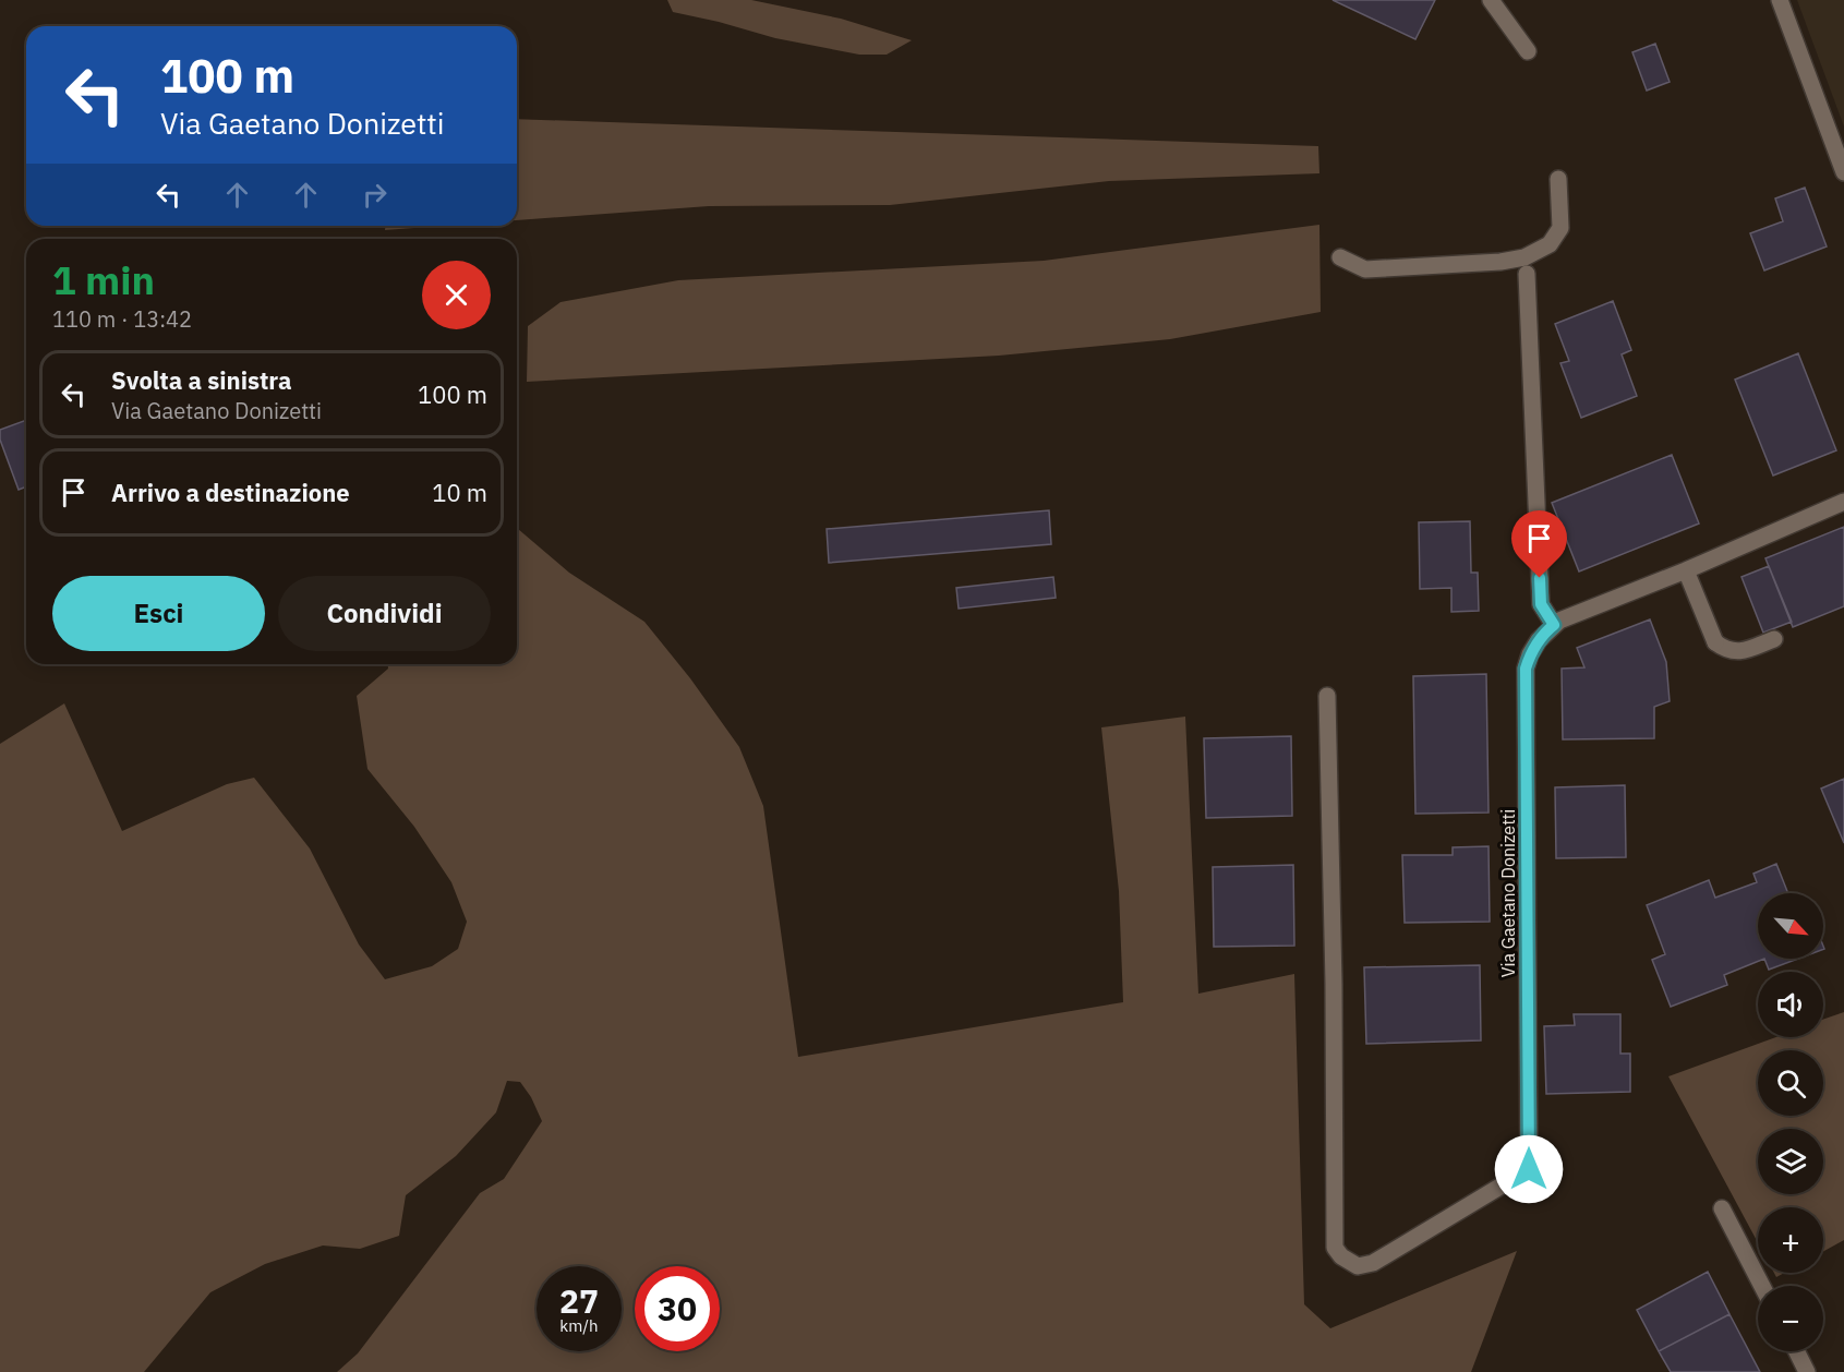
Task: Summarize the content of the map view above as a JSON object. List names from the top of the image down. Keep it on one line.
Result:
{"streets":{"street":["Via Gaetano Donizetti"]},"north":"bottom right","page":{"turn":["100 m","Via Gaetano Donizetti"],"heading":["1 min","110 m · 13:42"],"list":[{"name":"Svolta a sinistra","note":"Via Gaetano Donizetti","value":"100 m"},{"name":"Arrivo a destinazione","value":"10 m"}],"buttons":["Esci","Condividi"],"map_buttons":["+","−"],"speed":"27 km/h","limit":"30"}}
